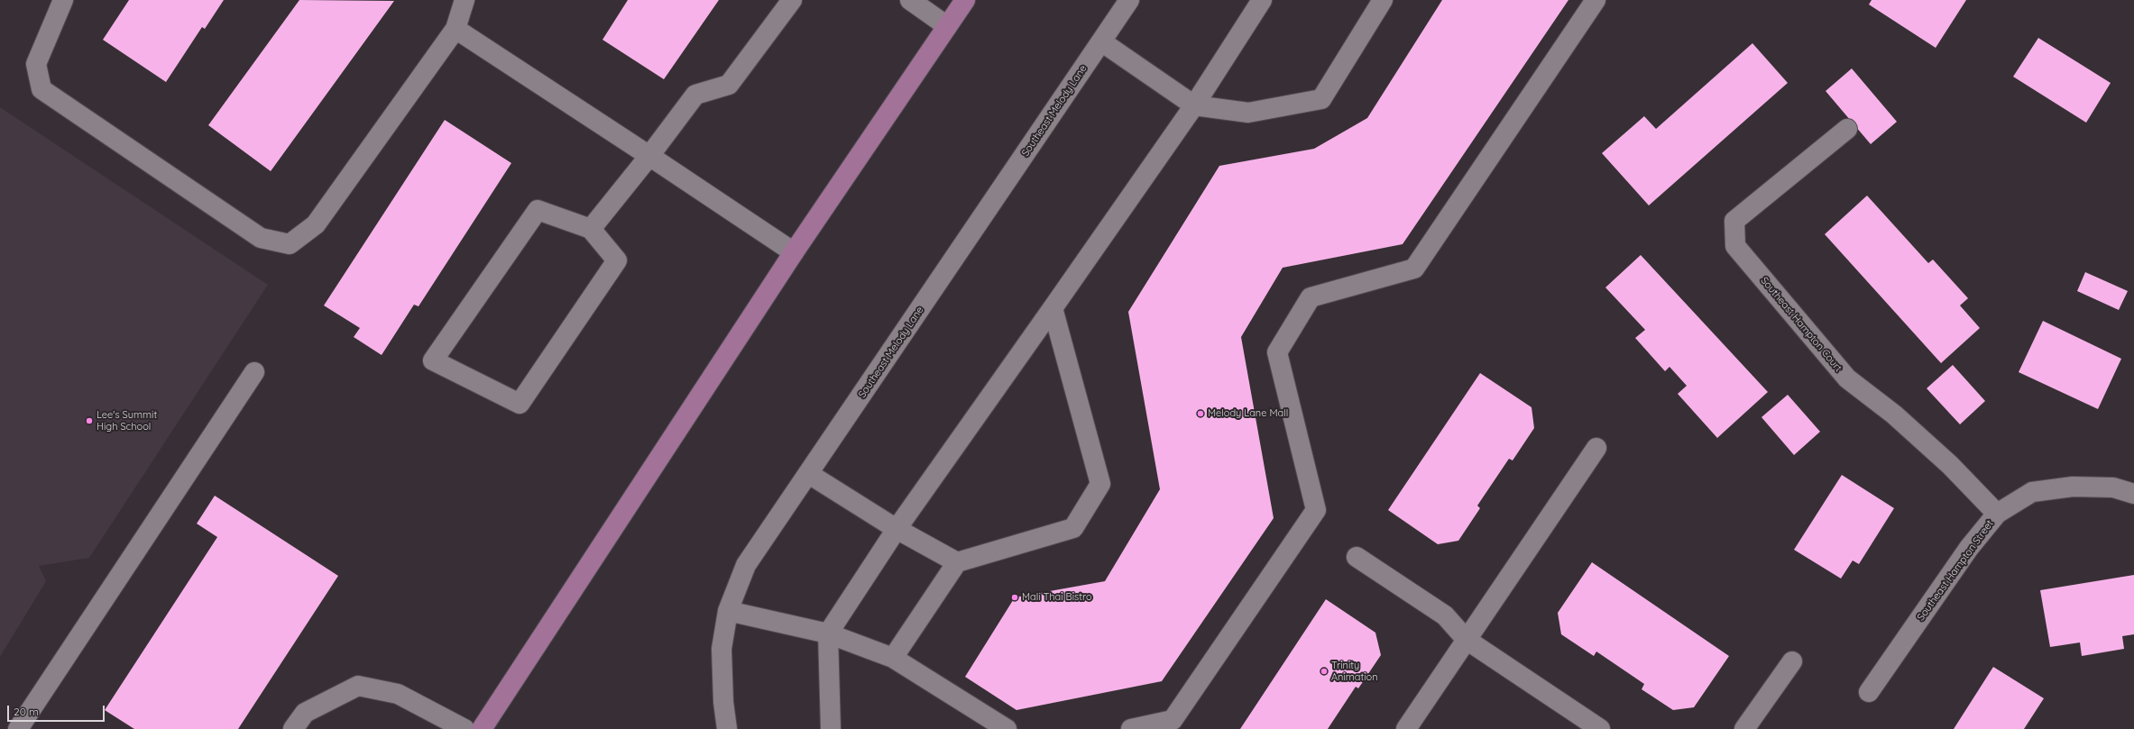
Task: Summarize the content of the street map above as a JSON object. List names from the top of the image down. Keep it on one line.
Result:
{"streets":{"street":["Southeast Melody Lane","Southeast Hampton Court","Southeast Hampton Street"]},"crossings":[["Southeast Hampton Court","Southeast Hampton Street"]],"places":["Melody Lane Mall","Lee's Summit High School","Mali Thai Bistro","Trinity Animation"],"scale_bar":"20 m"}
